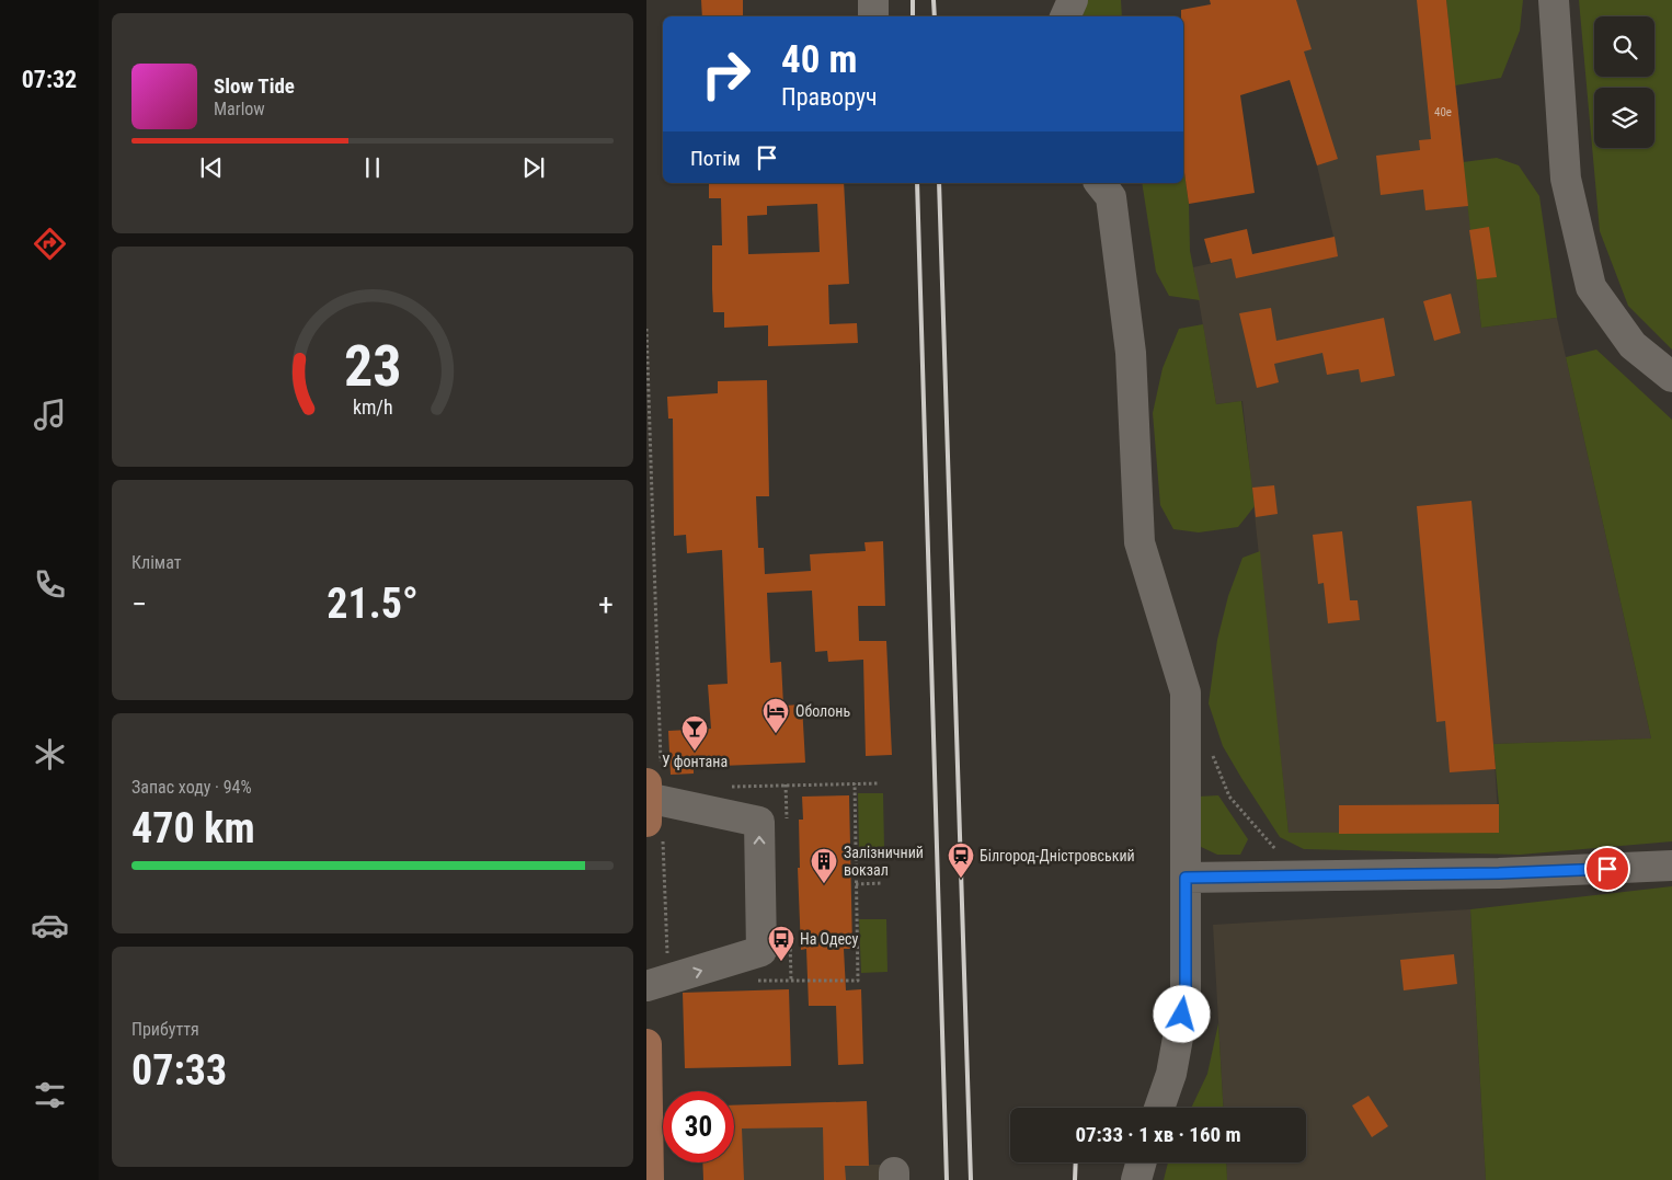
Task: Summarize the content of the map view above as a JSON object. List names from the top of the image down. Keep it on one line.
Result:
{"places":{"hotel":["Оболонь"],"bar":["У фонтана"],"station":["Білгород-Дністровський"],"building":["Залізничний вокзал"],"bus stop":["На Одесу"]},"house_numbers":["40е"],"page":{"tabs":"07:32","turn":["40 m","Праворуч"],"song":["Slow Tide","Marlow"],"then":"Потім","tile":["Клімат",["Запас ходу · 94%","470 km"],["Прибуття","07:33"]],"heat":["−","21.5°","+"],"limit":"30","trip":"07:33 · 1 хв · 160 m","gauge":["23","km/h"]}}
